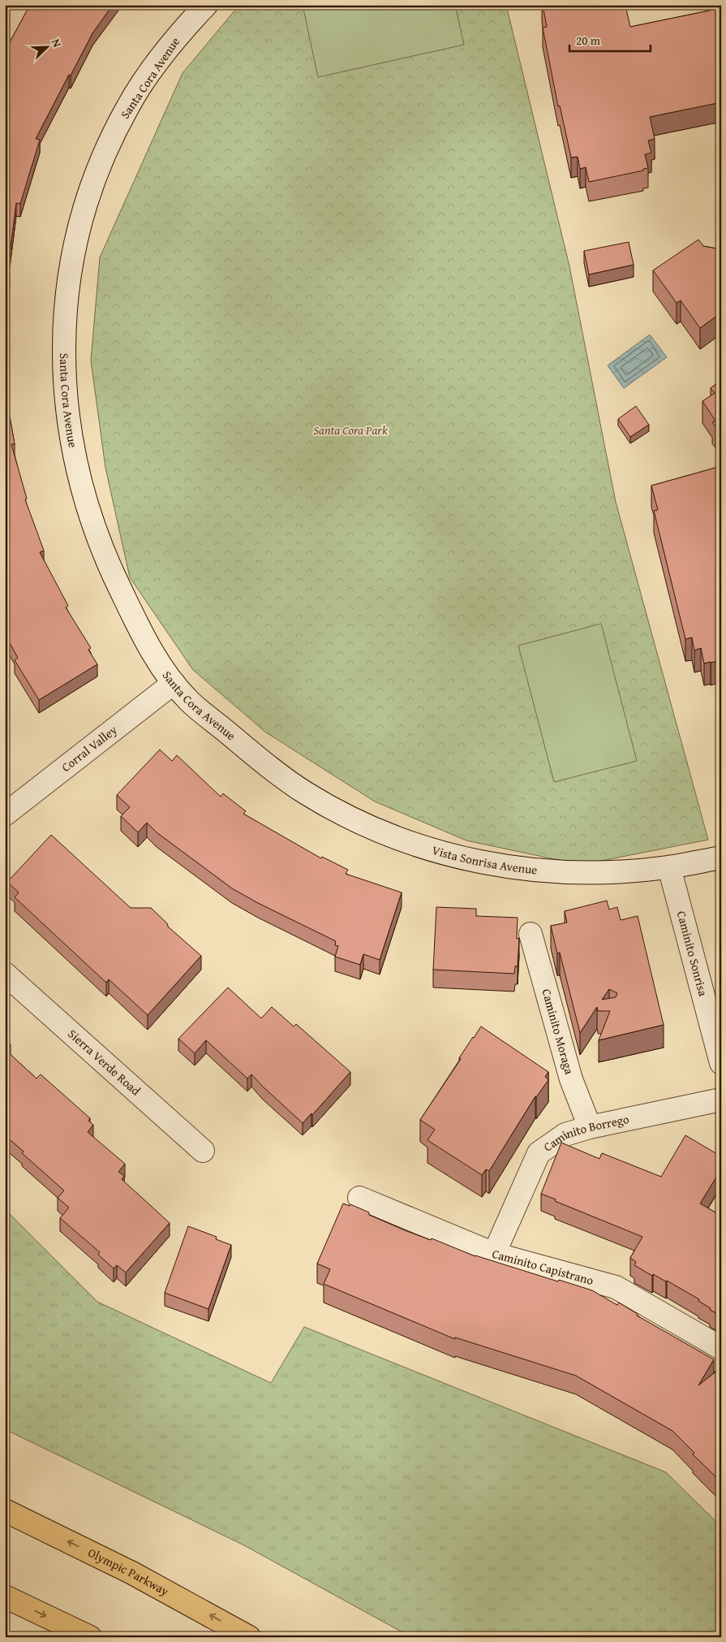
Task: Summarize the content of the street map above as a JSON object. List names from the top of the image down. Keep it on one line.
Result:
{"streets":{"main road":["Olympic Parkway"],"street":["Santa Cora Avenue","Corral Valley","Vista Sonrisa Avenue","Caminito Sonrisa","Caminito Moraga","Sierra Verde Road","Caminito Borrego","Caminito Capistrano"]},"crossings":[["Santa Cora Avenue","Corral Valley"],["Santa Cora Avenue","Vista Sonrisa Avenue"],["Vista Sonrisa Avenue","Caminito Sonrisa"],["Caminito Moraga","Caminito Borrego"],["Caminito Borrego","Caminito Capistrano"]],"parks":["Santa Cora Park"],"scale_bar":"20 m","north":"top right"}
